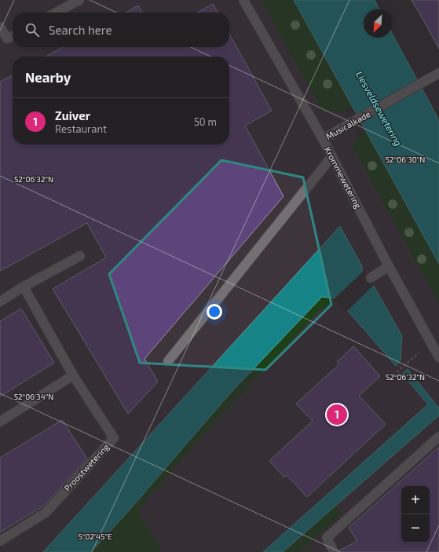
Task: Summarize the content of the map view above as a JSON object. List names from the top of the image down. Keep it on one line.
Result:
{"streets":{"street":["Musicalkade","Krommewetering","Proostwetering"]},"crossings":[["Musicalkade","Krommewetering"]],"water":["Liesveldsewetering"],"north":"bottom left","page":{"search":"Search here","heading":"Nearby","list":[{"mark":"1","name":"Zuiver","note":"Restaurant","value":"50 m"}],"pins":"1","map_buttons":["+","−"]},"coordinates":["52°06'30\"N","52°06'32\"N","52°06'34\"N","5°02'45\"E"]}
